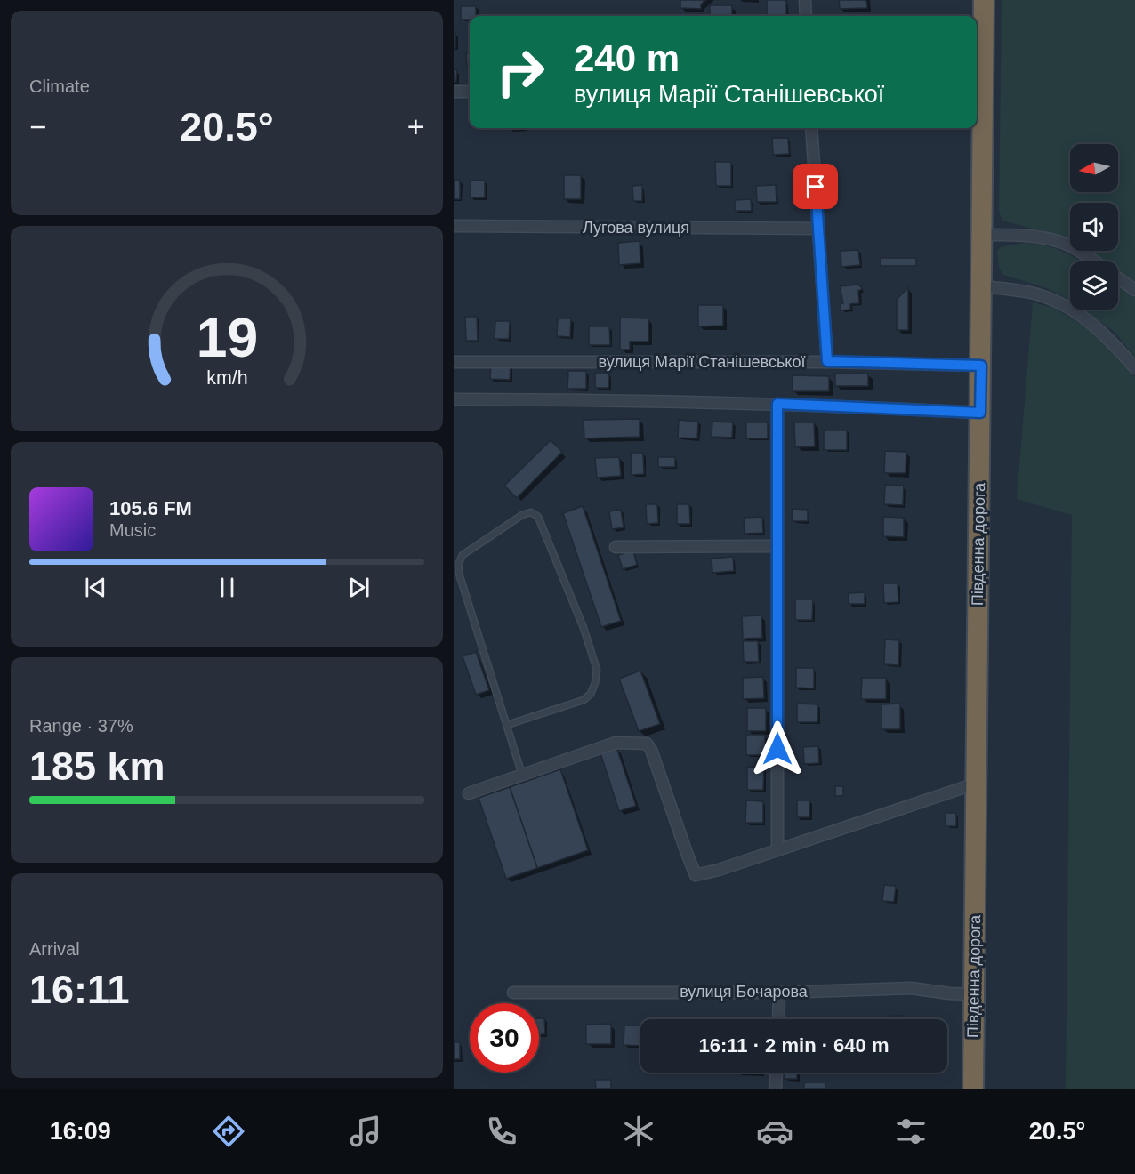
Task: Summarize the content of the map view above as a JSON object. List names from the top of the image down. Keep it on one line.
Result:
{"streets":{"highway":["Південна дорога"],"street":["Лугова вулиця","вулиця Марії Станішевської","вулиця Бочарова"]},"crossings":[["вулиця Марії Станішевської","Південна дорога"],["Південна дорога","вулиця Бочарова"]],"north":"left","page":{"tile":["Climate",["Range · 37%","185 km"],["Arrival","16:11"]],"turn":["240 m","вулиця Марії Станішевської"],"heat":["−","20.5°","+"],"song":["105.6 FM","Music"],"limit":"30","trip":"16:11 · 2 min · 640 m","tabs":["16:09","20.5°"],"gauge":["19","km/h"]}}
